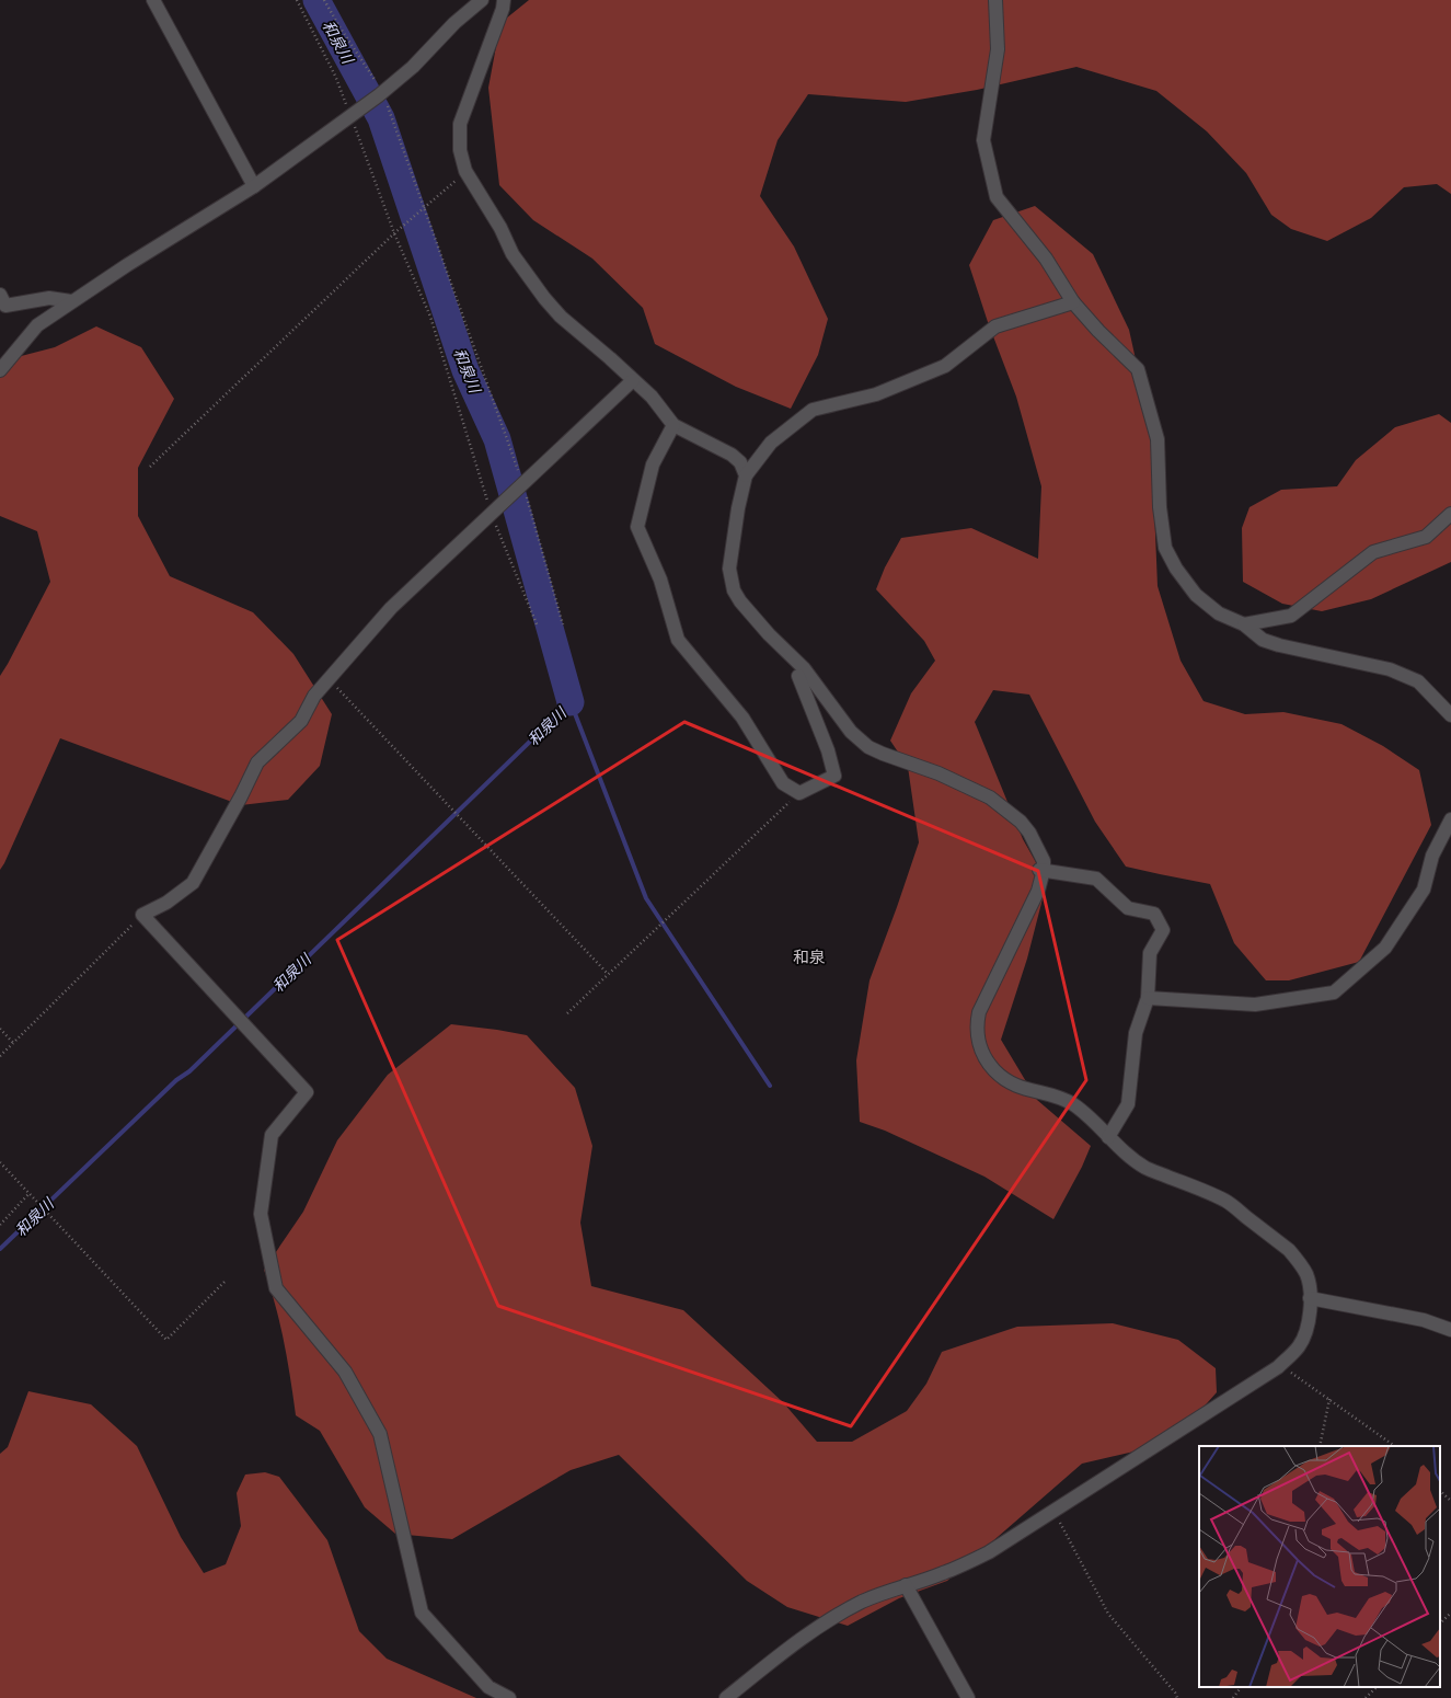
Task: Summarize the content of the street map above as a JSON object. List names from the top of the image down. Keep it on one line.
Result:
{"districts":["和泉"],"water":["和泉川"]}
